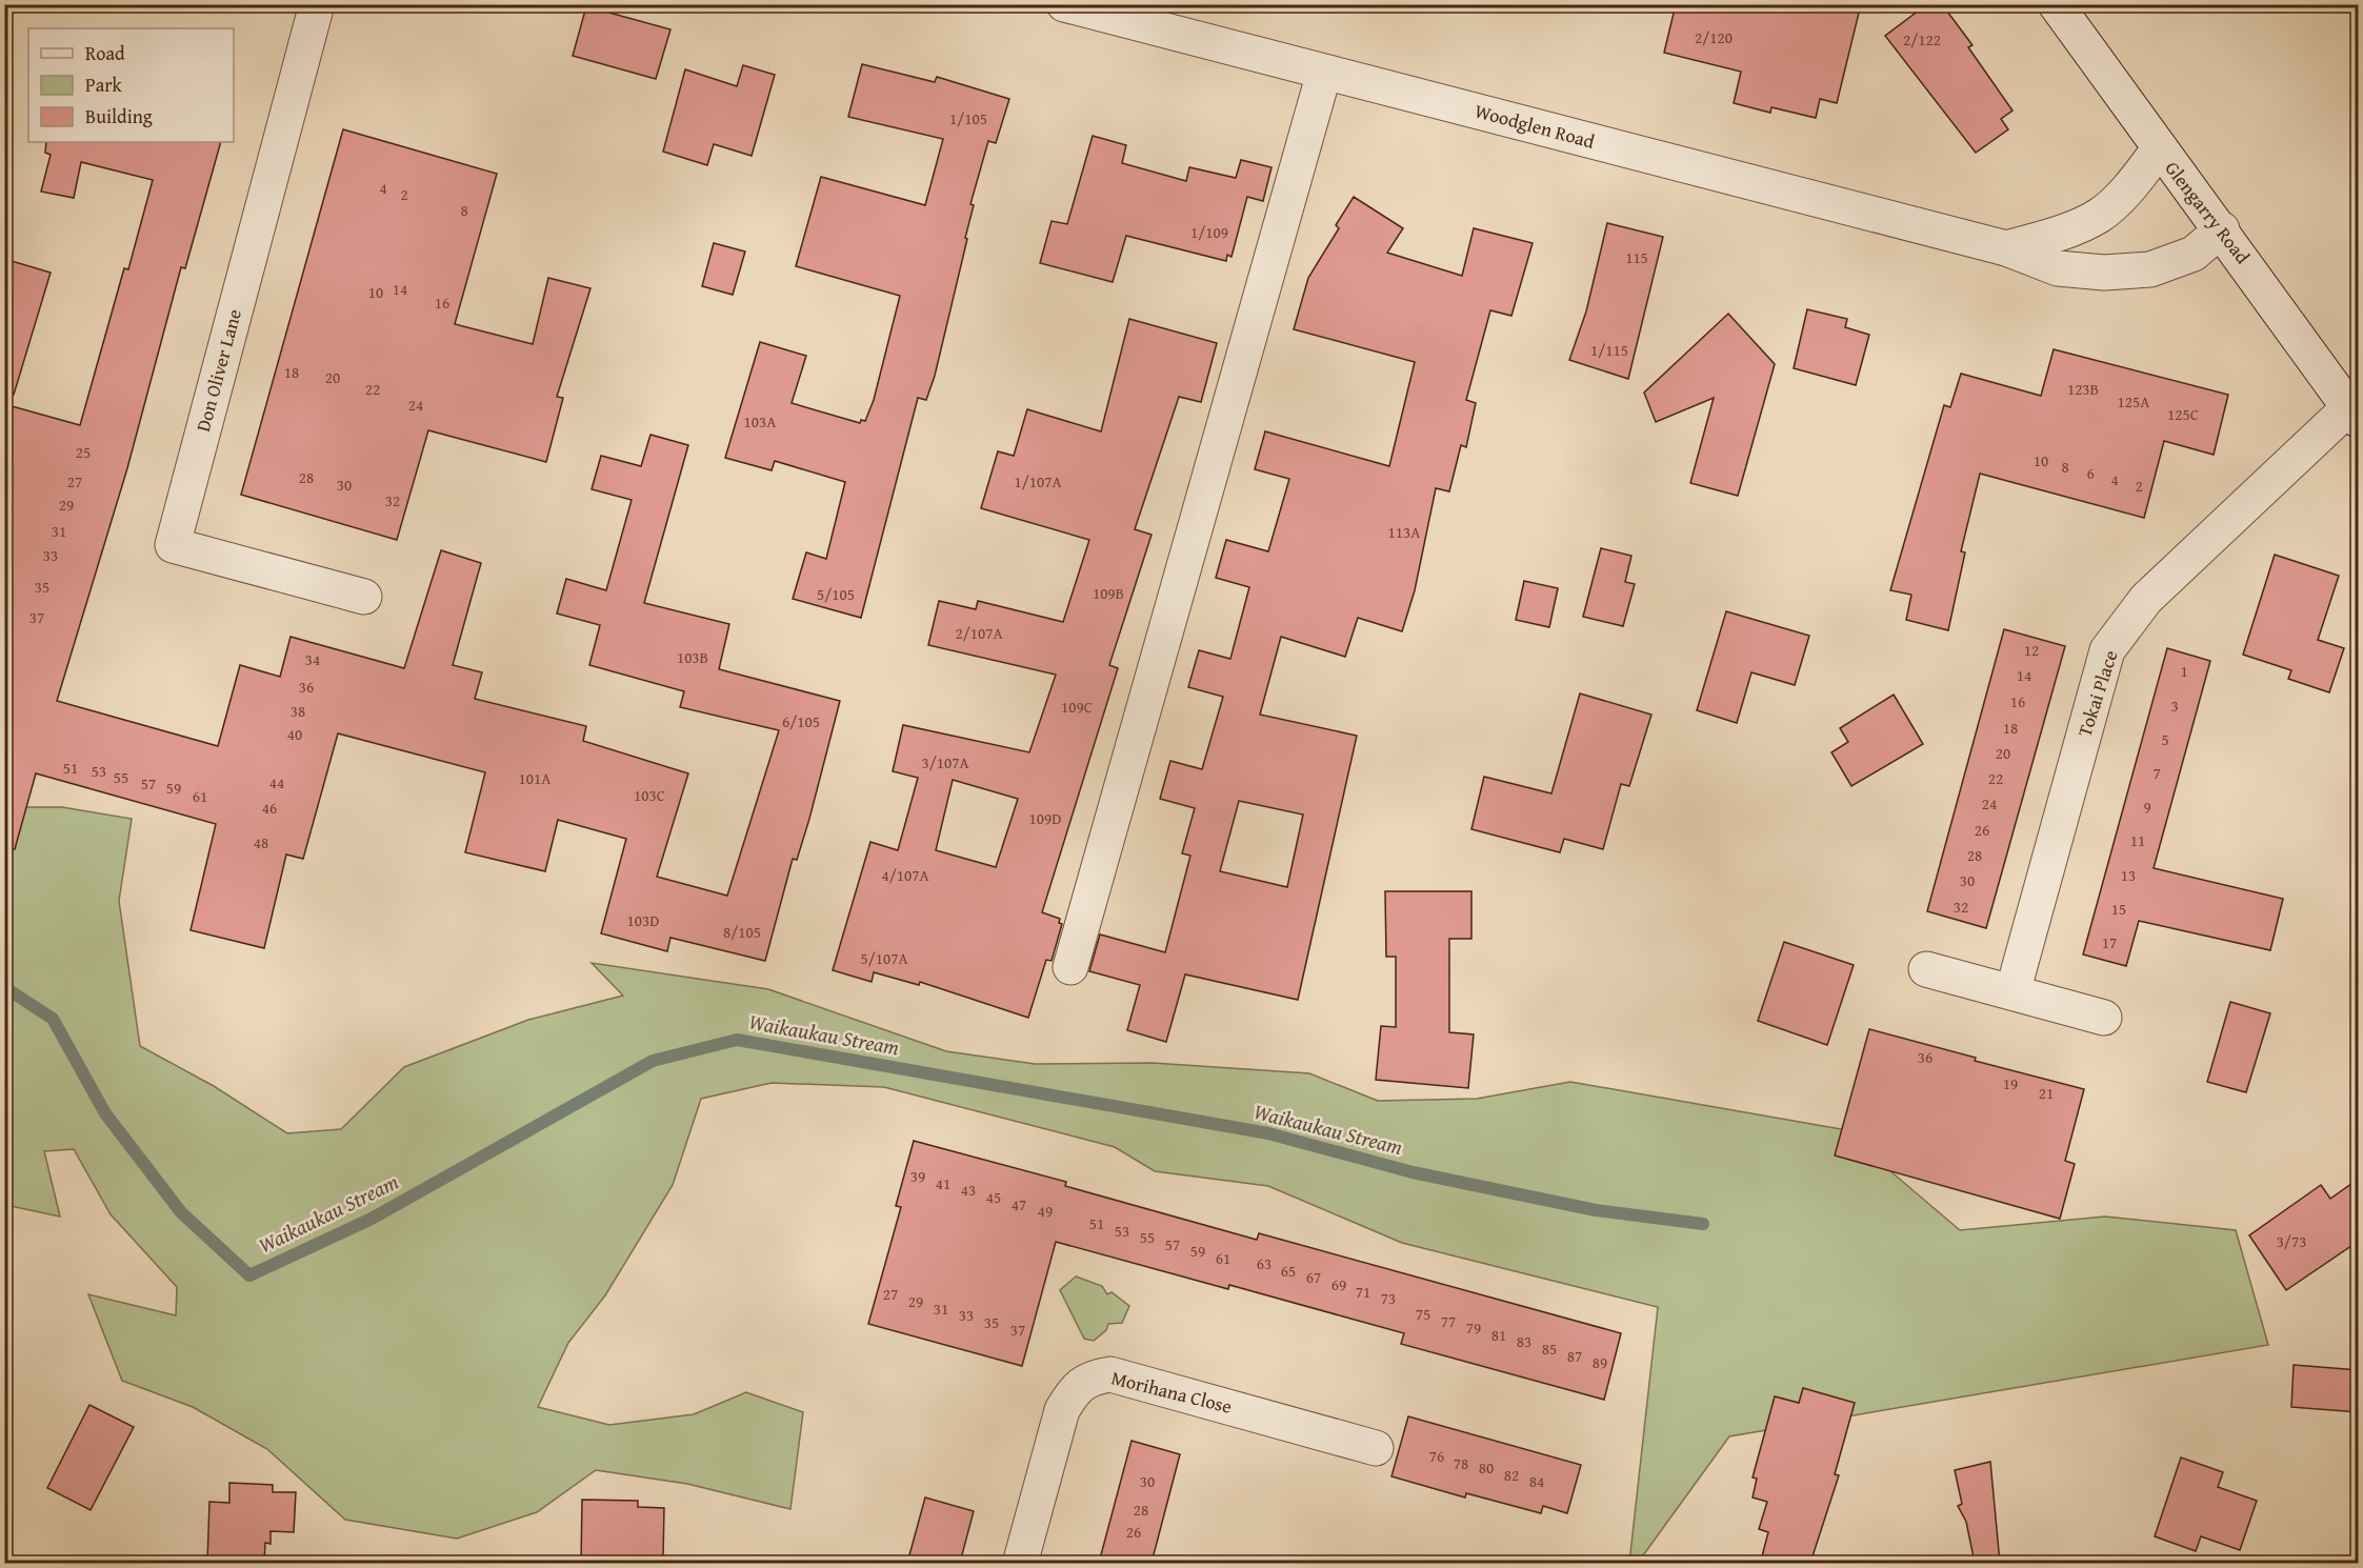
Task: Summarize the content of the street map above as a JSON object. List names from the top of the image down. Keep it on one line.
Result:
{"streets":{"street":["Woodglen Road","Glengarry Road","Don Oliver Lane","Tokai Place","Morihana Close"]},"crossings":[["Woodglen Road","Glengarry Road"],["Glengarry Road","Tokai Place"]],"water":["Waikaukau Stream"],"house_numbers":["2/120","2/122","1/105","4","2","8","1/109","115","14","10","16","1/115","18","20","22","123B","125A","24","125C","103A","25","10","8","6","28","4","27","1/107A","30","2","32","29","31","113A","33","35","109B","5/105","37","2/107A","12","103B","34","1","14","36","16","3","109C","38","6/105","18","40","5","20","3/107A","51","53","7","55","101A","22","44","57","59","103C","61","24","9","46","109D","26","11","48","28","4/107A","13","30","32","15","103D","8/105","17","5/107A","36","19","21","39","41","43","45","47","49","51","53","55","3/73","57","59","61","63","65","67","69","71","27","73","29","31","75","33","77","35","79","37","81","83","85","87","89","76","78","80","82","30","84","28","26"],"legend":["Road","Park","Building"]}
